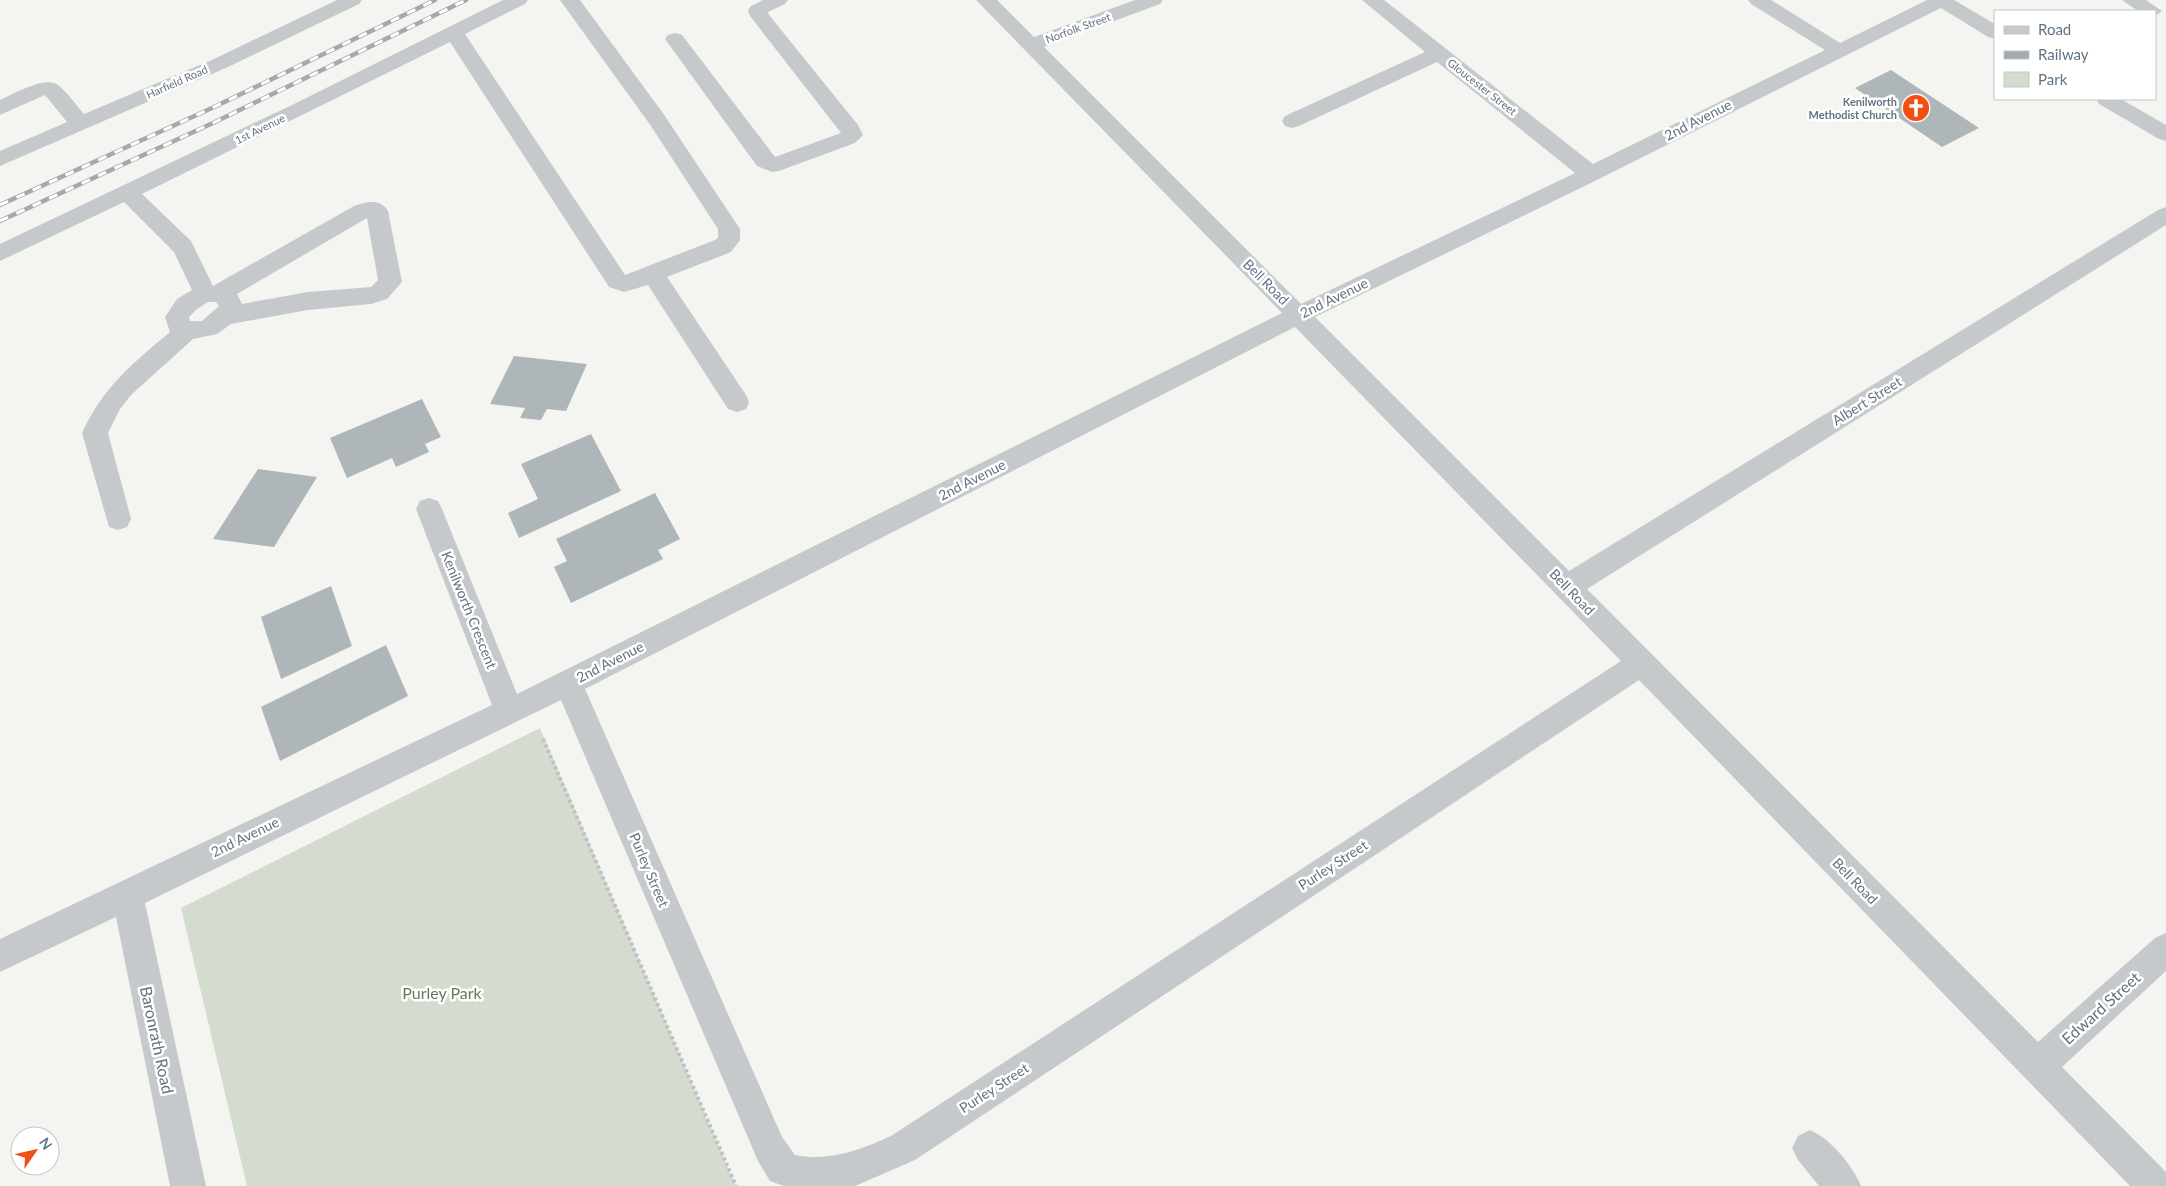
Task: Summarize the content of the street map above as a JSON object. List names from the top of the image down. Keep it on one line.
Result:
{"streets":{"street":["Norfolk Street","Harfield Road","Gloucester Street","2nd Avenue","1st Avenue","Bell Road","Albert Street","Kenilworth Crescent","Purley Street","Edward Street","Baronrath Road"]},"crossings":[["Norfolk Street","Bell Road"],["Gloucester Street","2nd Avenue"],["2nd Avenue","Bell Road"],["2nd Avenue","Kenilworth Crescent"],["2nd Avenue","Purley Street"],["2nd Avenue","Baronrath Road"],["Bell Road","Albert Street"],["Bell Road","Purley Street"],["Bell Road","Edward Street"]],"parks":["Purley Park"],"places":{"church":["Kenilworth Methodist Church"]},"legend":["Road","Railway","Park"],"north":"top right"}
